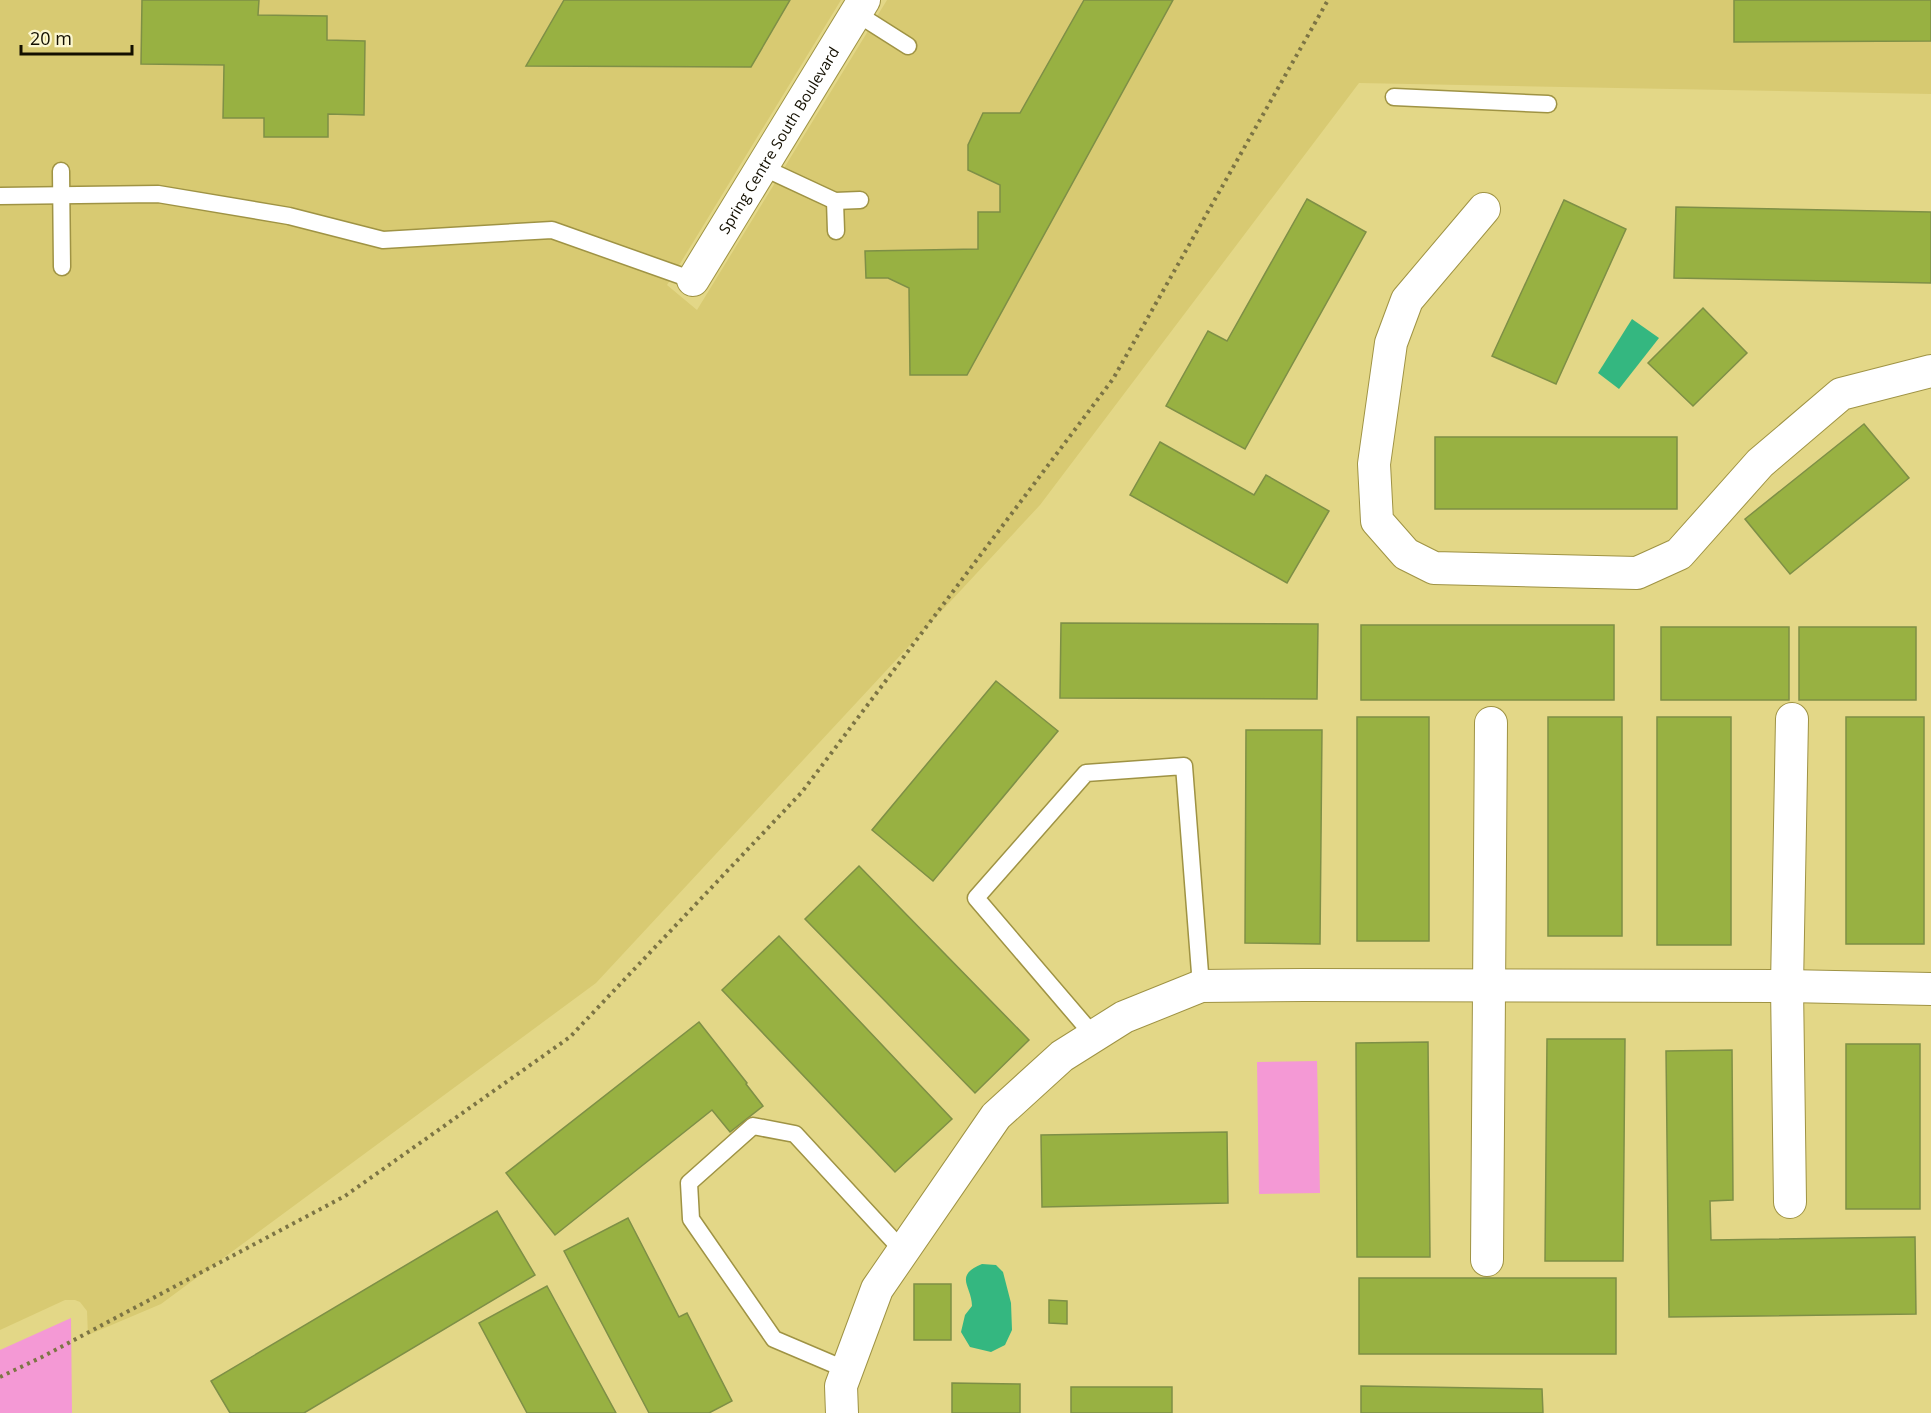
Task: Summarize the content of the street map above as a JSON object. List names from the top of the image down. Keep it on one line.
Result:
{"streets":{"street":["Spring Centre South Boulevard"]},"scale_bar":"20 m"}
